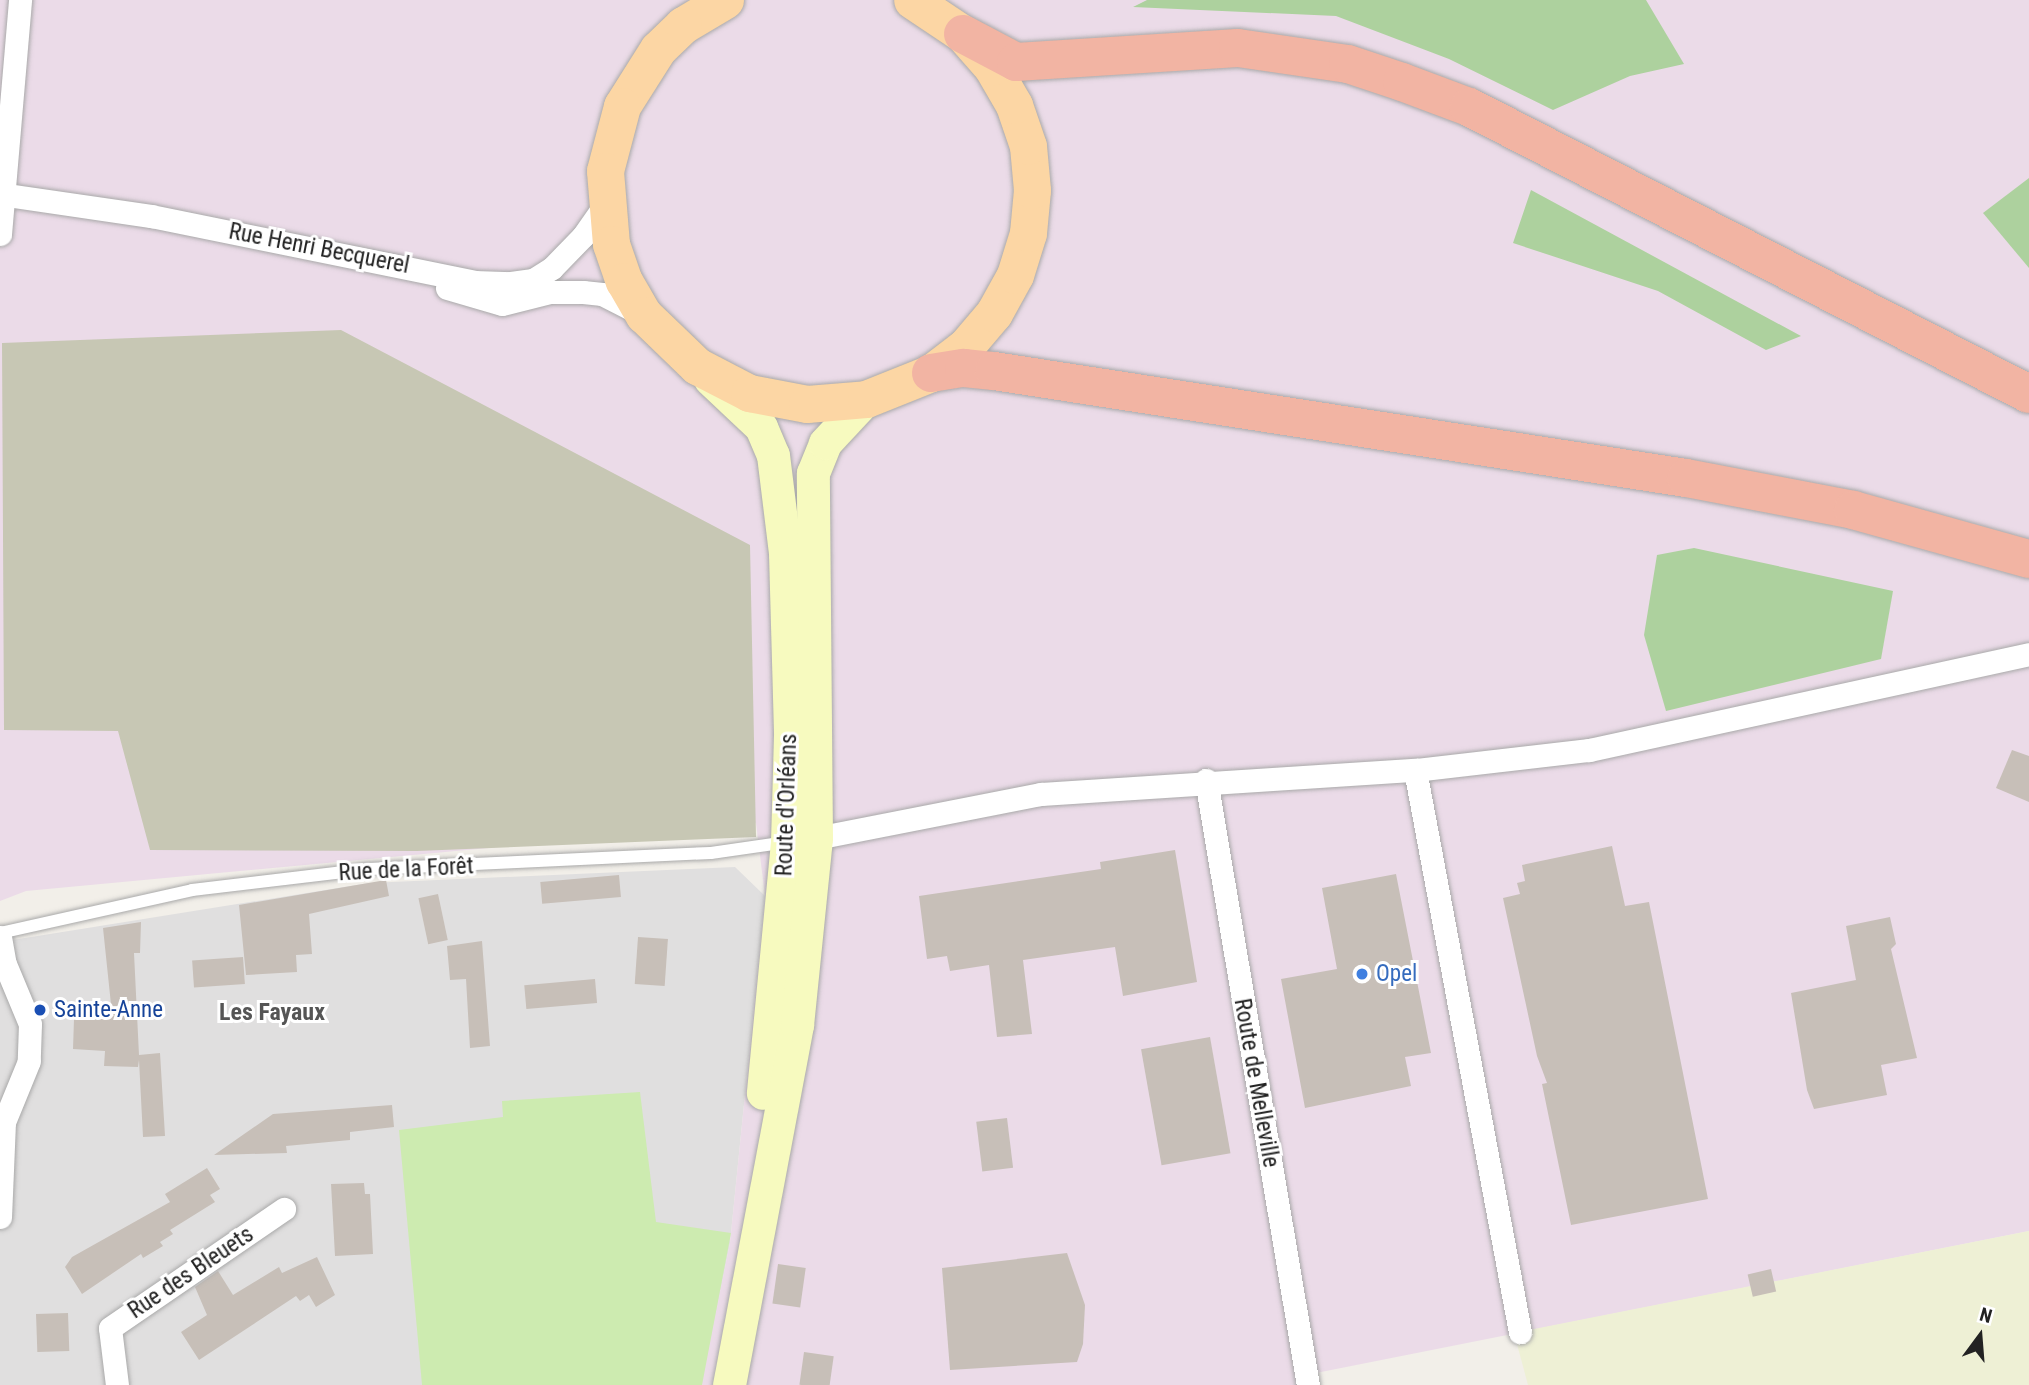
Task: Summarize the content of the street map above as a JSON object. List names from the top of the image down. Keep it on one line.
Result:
{"streets":{"main road":["Route d'Orléans"],"street":["Rue Henri Becquerel","Route de Melleville","Rue des Bleuets"],"lane":["Rue de la Forêt"]},"crossings":[["Route d'Orléans","Rue de la Forêt"]],"districts":["Les Fayaux"],"places":["Opel","Sainte-Anne"],"north":"top"}
